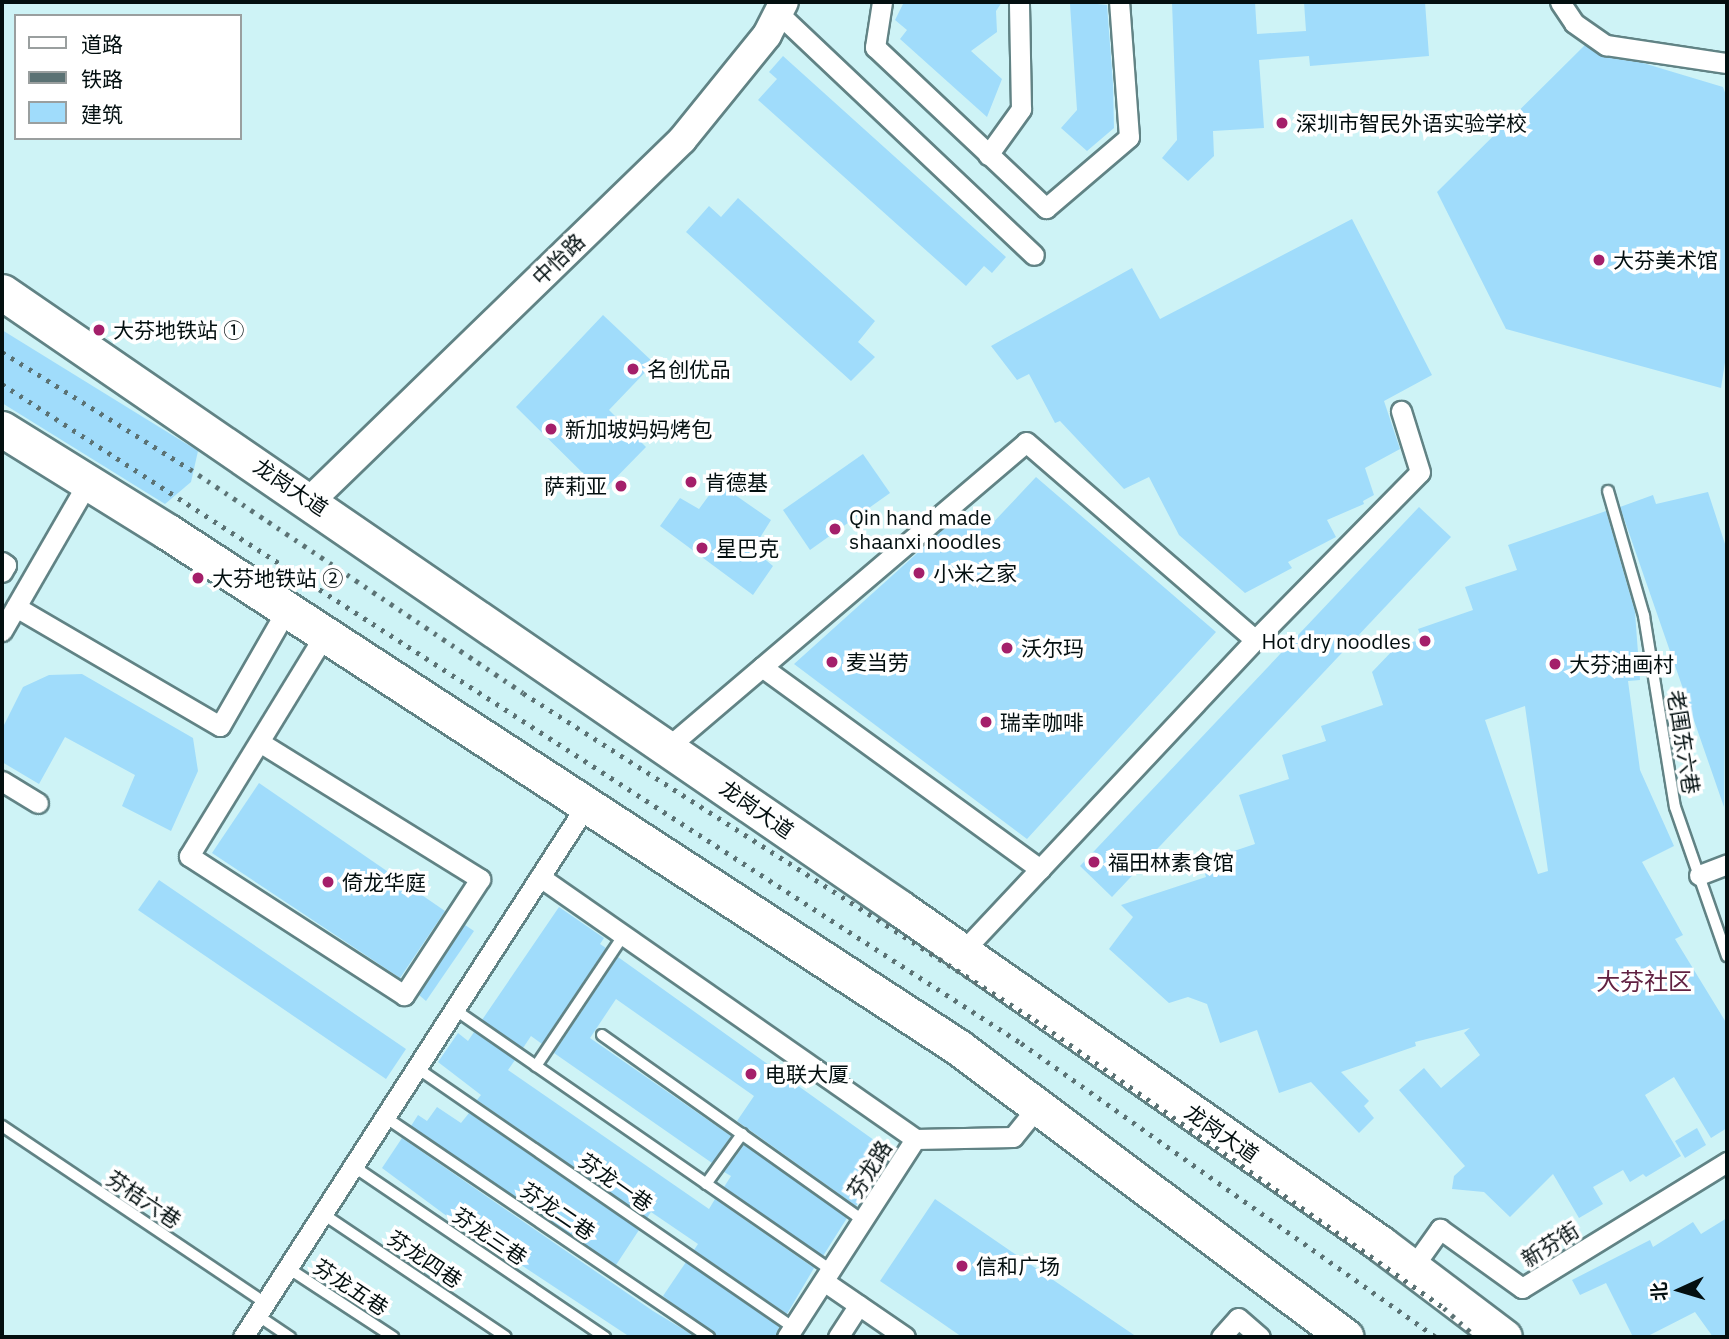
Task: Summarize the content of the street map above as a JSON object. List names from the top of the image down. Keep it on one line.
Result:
{"streets":{"highway":["龙岗大道"],"street":["中怡路","芬龙路","新芬街"],"lane":["老围东六巷","芬龙一巷","芬桔六巷","芬龙二巷","芬龙三巷","芬龙四巷","芬龙五巷"]},"crossings":[["中怡路","龙岗大道"],["龙岗大道","新芬街"],["芬龙路","芬龙一巷"]],"districts":["大芬社区"],"places":["深圳市智民外语实验学校","大芬美术馆","大芬地铁站 ①","名创优品","新加坡妈妈烤包","肯德基","萨莉亚","Qin hand made shaanxi noodles","星巴克","小米之家","大芬地铁站 ②","Hot dry noodles","沃尔玛","麦当劳","大芬油画村","瑞幸咖啡","福田林素食馆","倚龙华庭","电联大厦","信和广场"],"legend":["道路","铁路","建筑"],"north":"left"}
